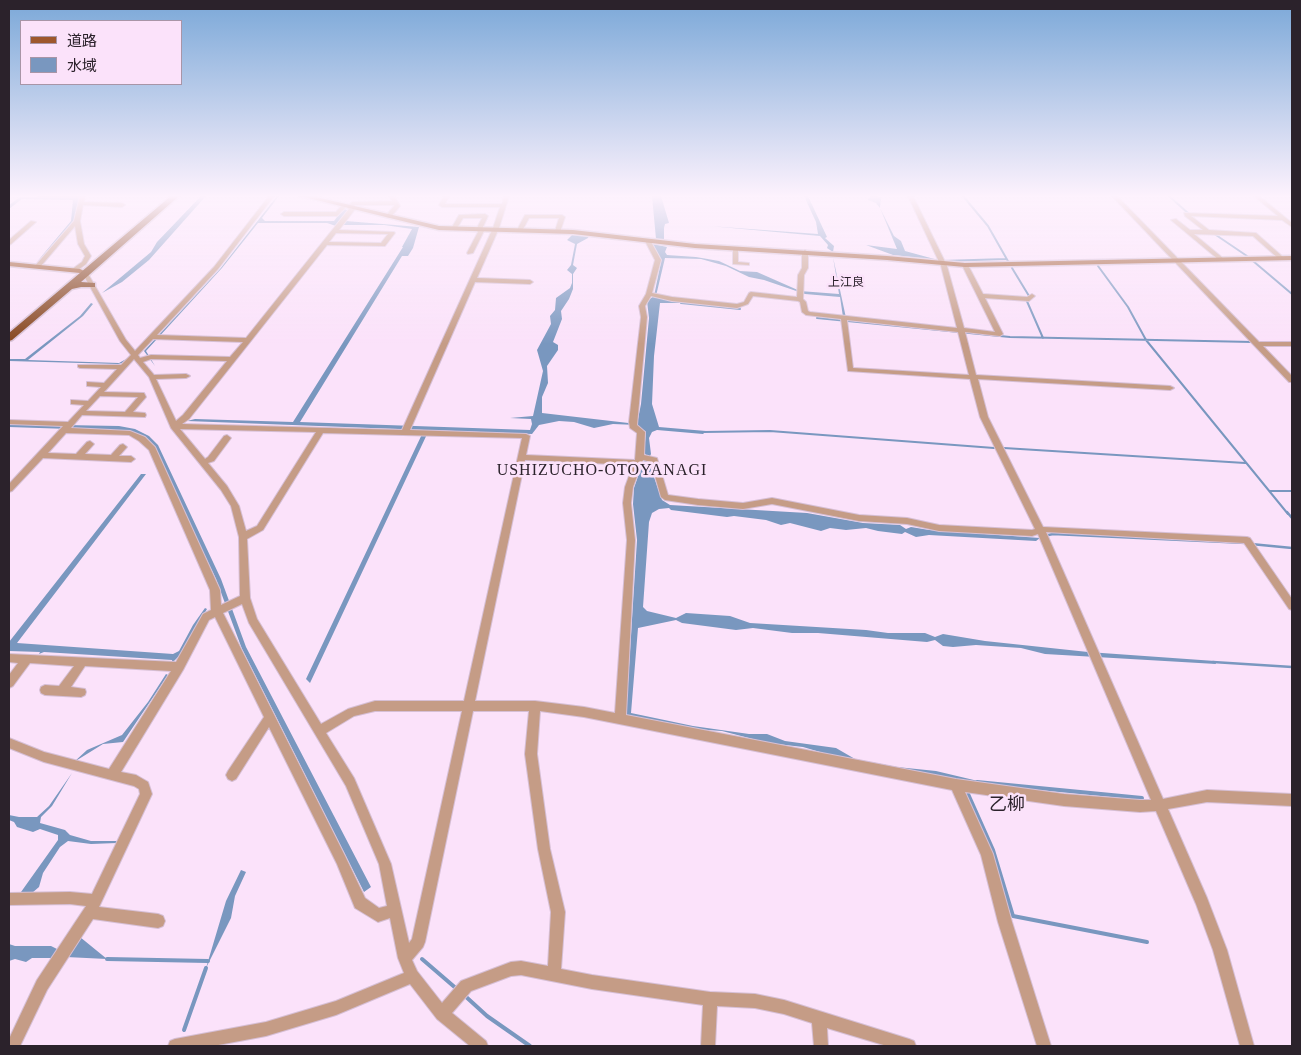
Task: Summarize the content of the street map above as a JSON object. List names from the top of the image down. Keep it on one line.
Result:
{"districts":["上江良","USHIZUCHO-OTOYANAGI","乙柳"],"legend":["道路","水域"]}
